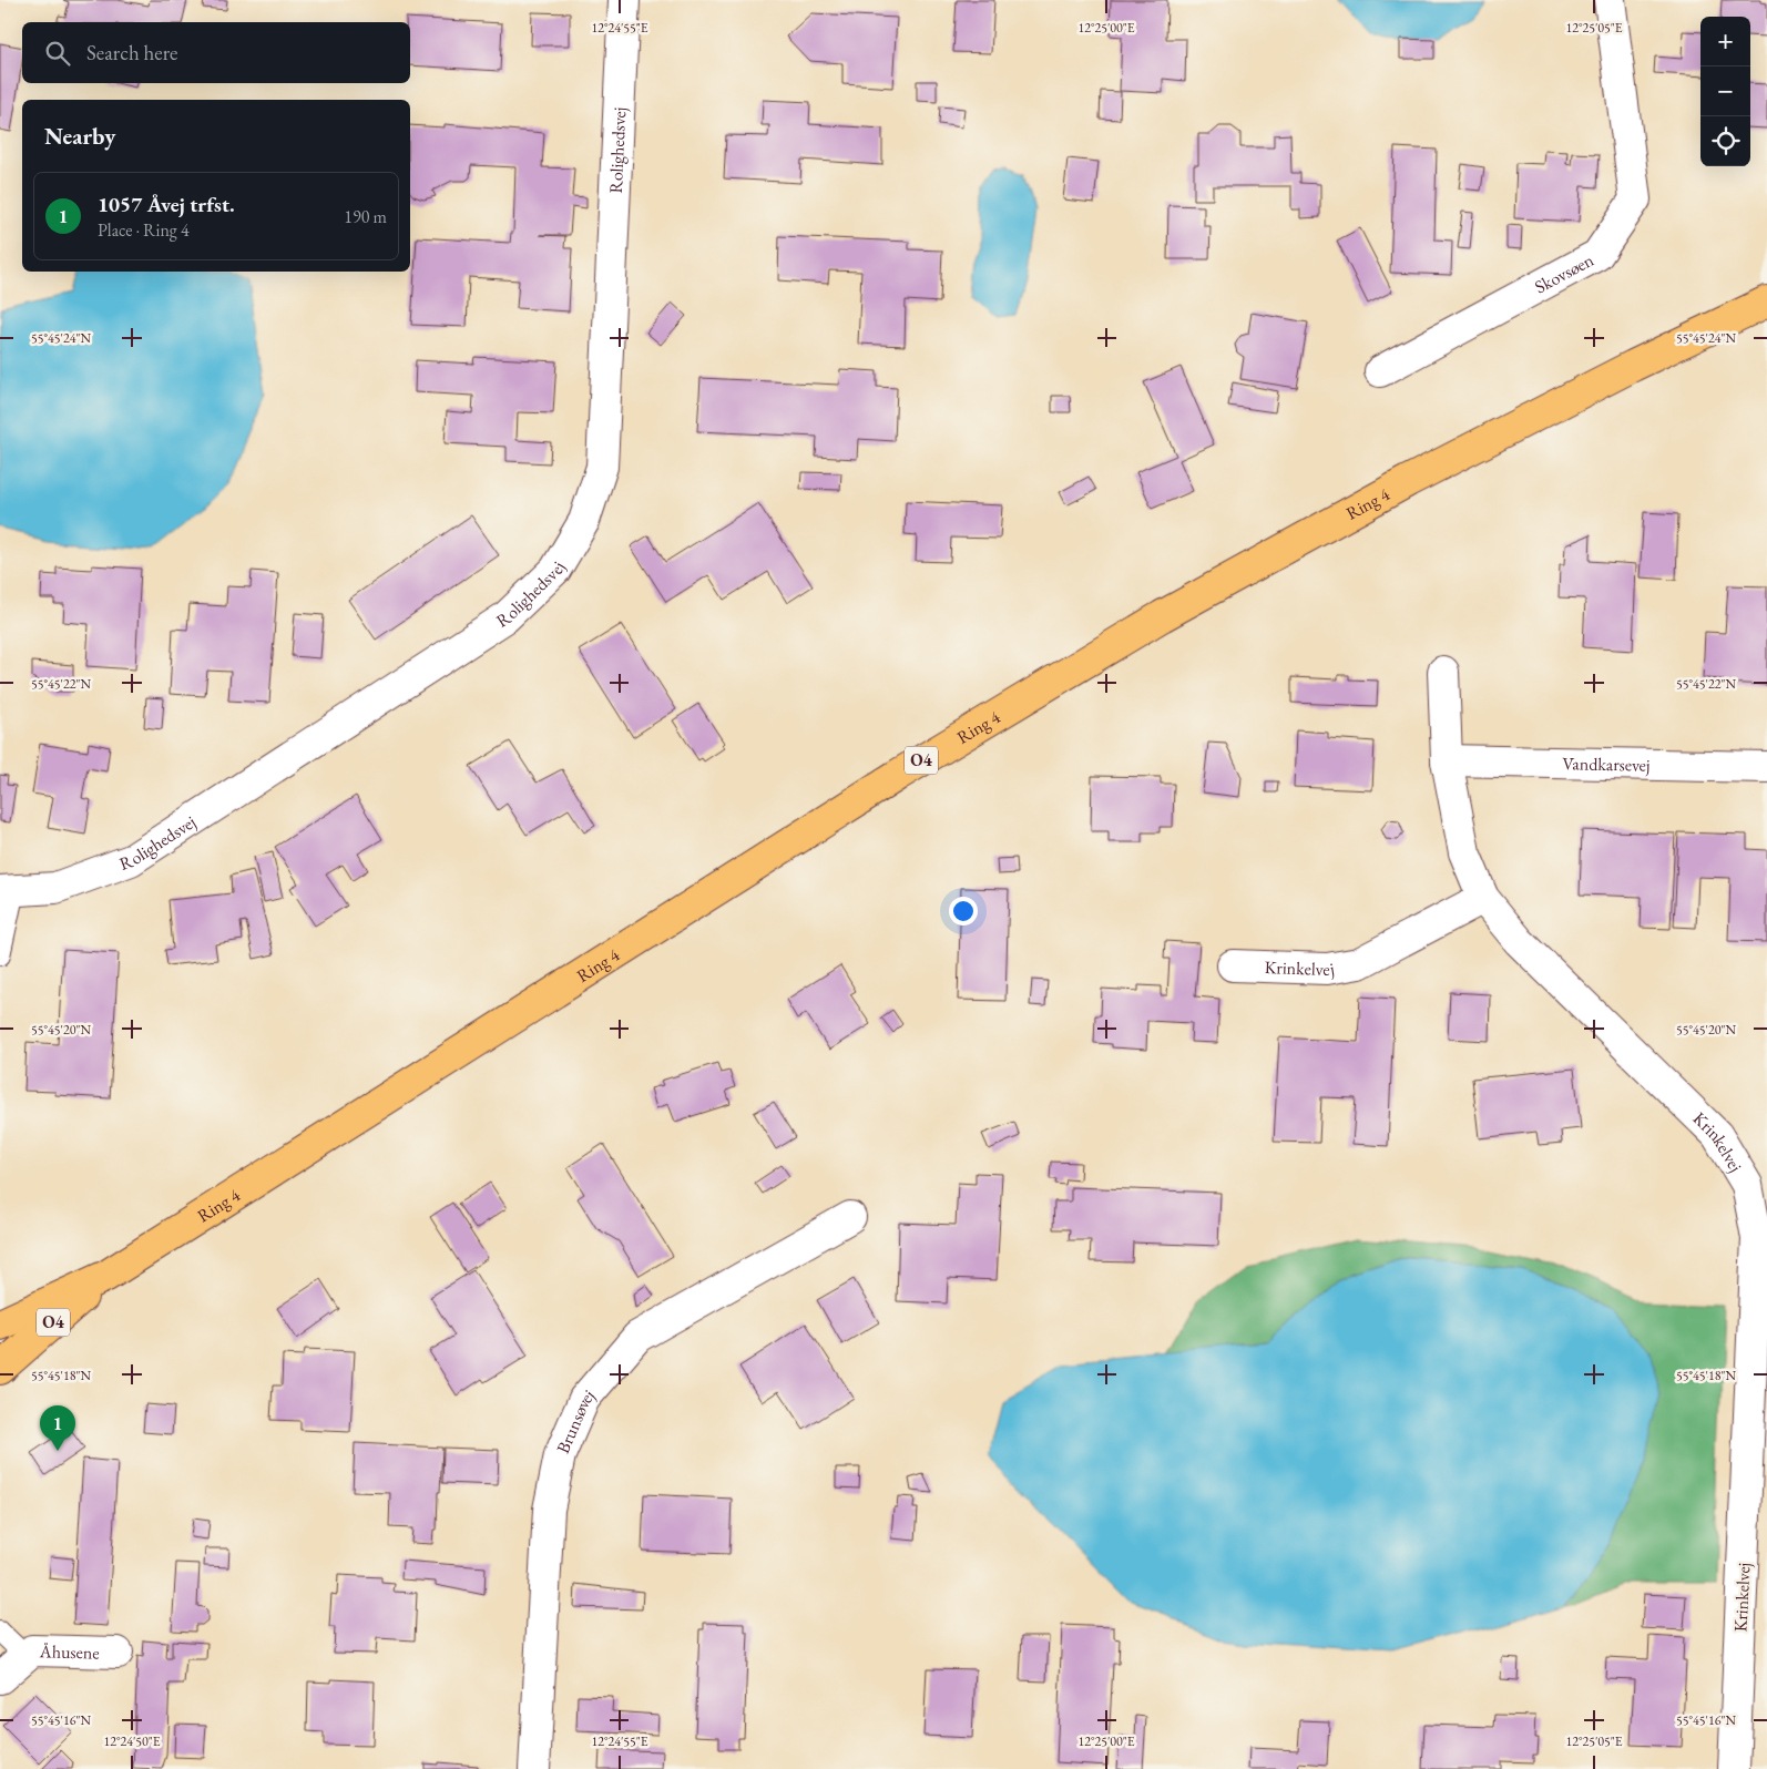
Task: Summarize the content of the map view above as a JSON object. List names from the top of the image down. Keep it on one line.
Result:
{"streets":{"main road":["Ring 4","O4"],"street":["Rolighedsvej","Skovsøen","Vandkarsevej","Krinkelvej","Brunsøvej","Åhusene"]},"crossings":[["Vandkarsevej","Krinkelvej"]],"page":{"map_buttons":["+","−"],"search":"Search here","heading":"Nearby","list":[{"mark":"1","name":"1057 Åvej trfst.","note":"Place · Ring 4","value":"190 m"}],"pins":"1"},"coordinates":["12°24'55\"E","12°25'00\"E","12°25'05\"E","55°45'24\"N","55°45'22\"N","55°45'20\"N","55°45'18\"N","55°45'16\"N","12°24'50\"E"]}
